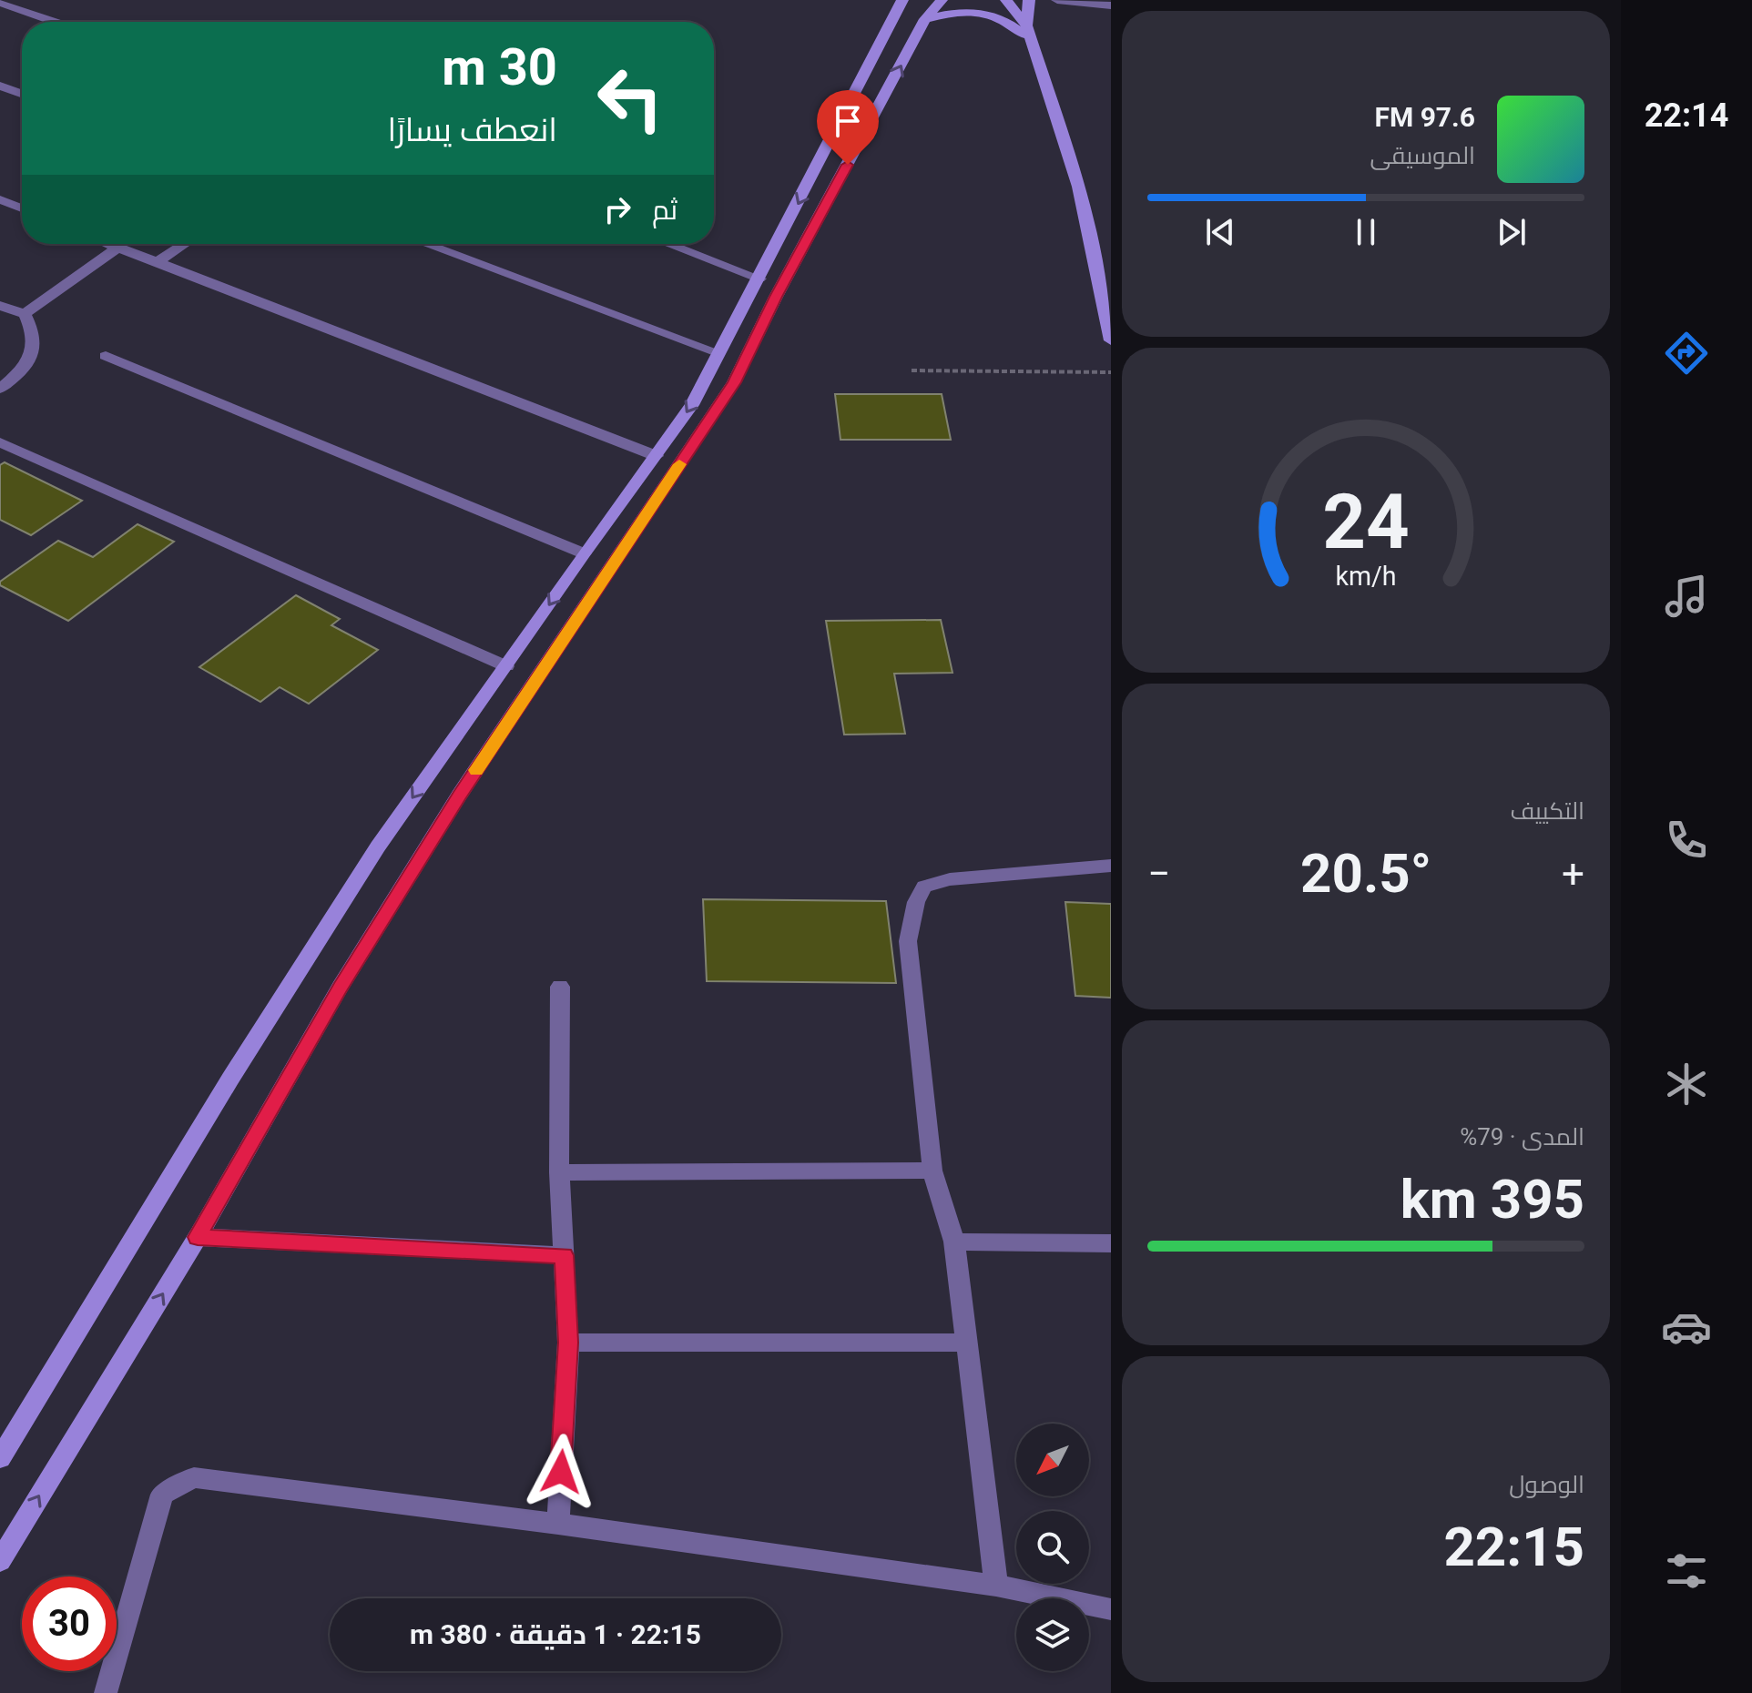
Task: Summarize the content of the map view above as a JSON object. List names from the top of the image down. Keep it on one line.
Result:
{"north":"bottom left","page":{"tabs":"22:14","turn":["30 m","انعطف يسارًا"],"song":["97.6 FM","الموسيقى"],"then":"ثم","tile":["التكييف",["المدى · 79%","395 km"],["الوصول","22:15"]],"heat":["−","20.5°","+"],"limit":"30","trip":"22:15 · 1 دقيقة · 380 m","gauge":["24","km/h"]}}
